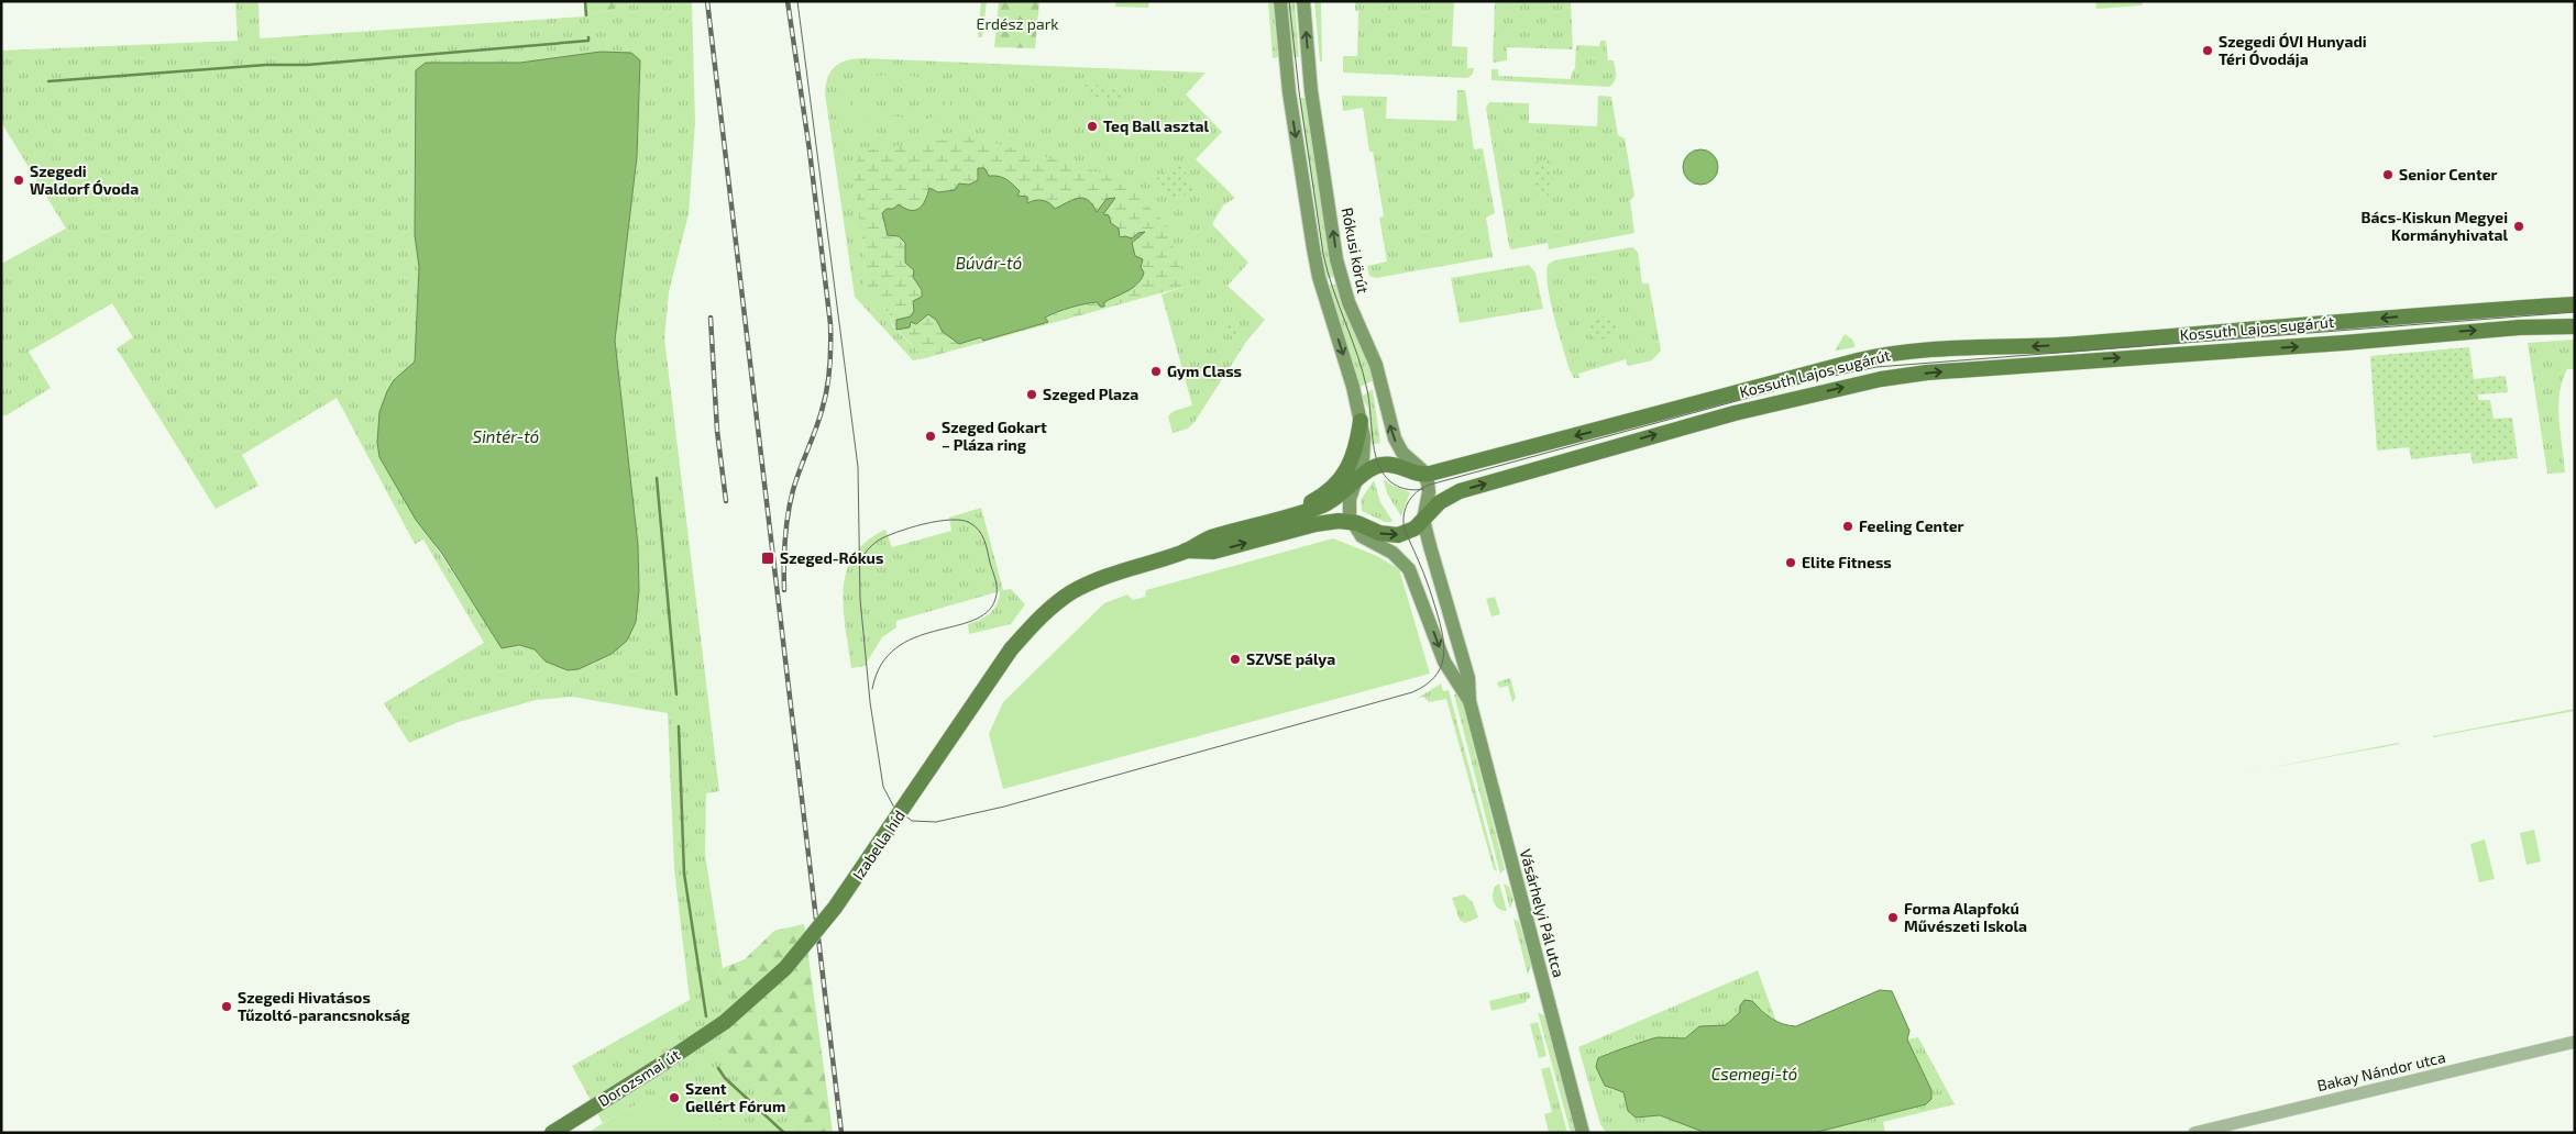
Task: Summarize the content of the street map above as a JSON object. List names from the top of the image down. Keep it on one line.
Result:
{"streets":{"main road":["Rókusi körút","Kossuth Lajos sugárút","Izabella híd","Vásárhelyi Pál utca","Dorozsmai út"],"street":["Bakay Nándor utca"]},"crossings":[["Rókusi körút","Kossuth Lajos sugárút"],["Rókusi körút","Vásárhelyi Pál utca"],["Kossuth Lajos sugárút","Izabella híd"],["Kossuth Lajos sugárút","Vásárhelyi Pál utca"],["Izabella híd","Dorozsmai út"]],"water":["Búvár-tó","Sintér-tó","Csemegi-tó"],"parks":["Erdész park"],"places":{"other":["Szegedi ÓVI Hunyadi Téri Óvodája","Teq Ball asztal","Senior Center","Szegedi Waldorf Óvoda","Bács-Kiskun Megyei Kormányhivatal","Gym Class","Szeged Plaza","Szeged Gokart – Pláza ring","Feeling Center","Elite Fitness","SZVSE pálya","Forma Alapfokú Művészeti Iskola","Szegedi Hivatásos Tűzoltó-parancsnokság","Szent Gellért Fórum"],"transit":["Szeged-Rókus"]}}
